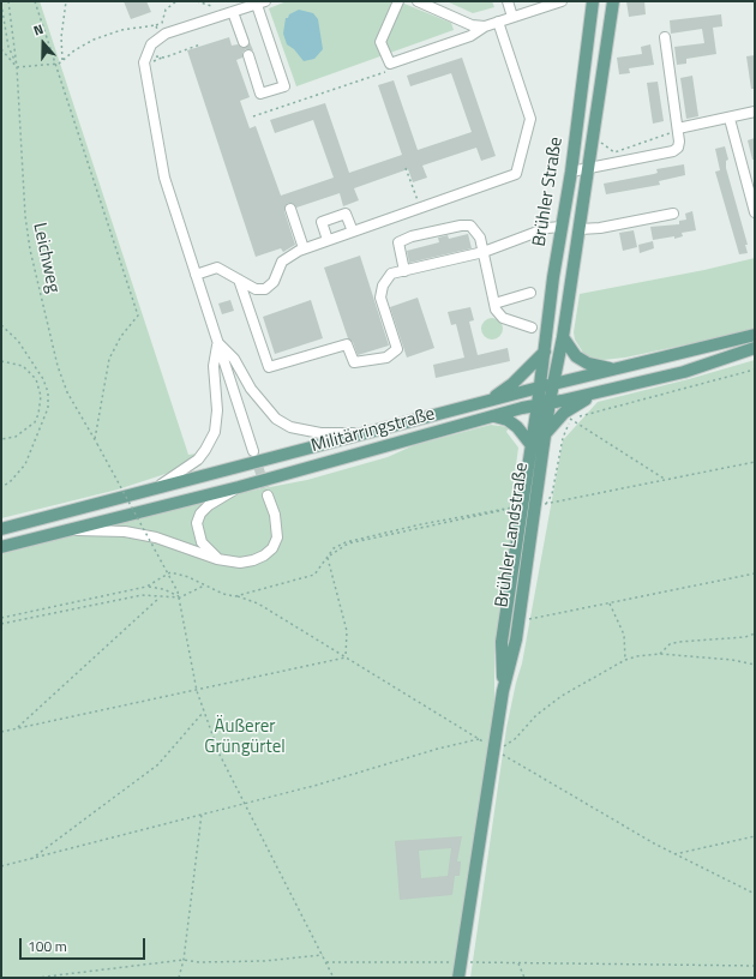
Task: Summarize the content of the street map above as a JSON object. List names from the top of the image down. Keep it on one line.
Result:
{"streets":{"main road":["Brühler Straße","Militärringstraße","Brühler Landstraße"],"path":["Leichweg"]},"crossings":[["Brühler Straße","Militärringstraße"],["Brühler Straße","Brühler Landstraße"],["Militärringstraße","Brühler Landstraße"]],"parks":["Äußerer Grüngürtel"],"scale_bar":"100 m","north":"top"}
